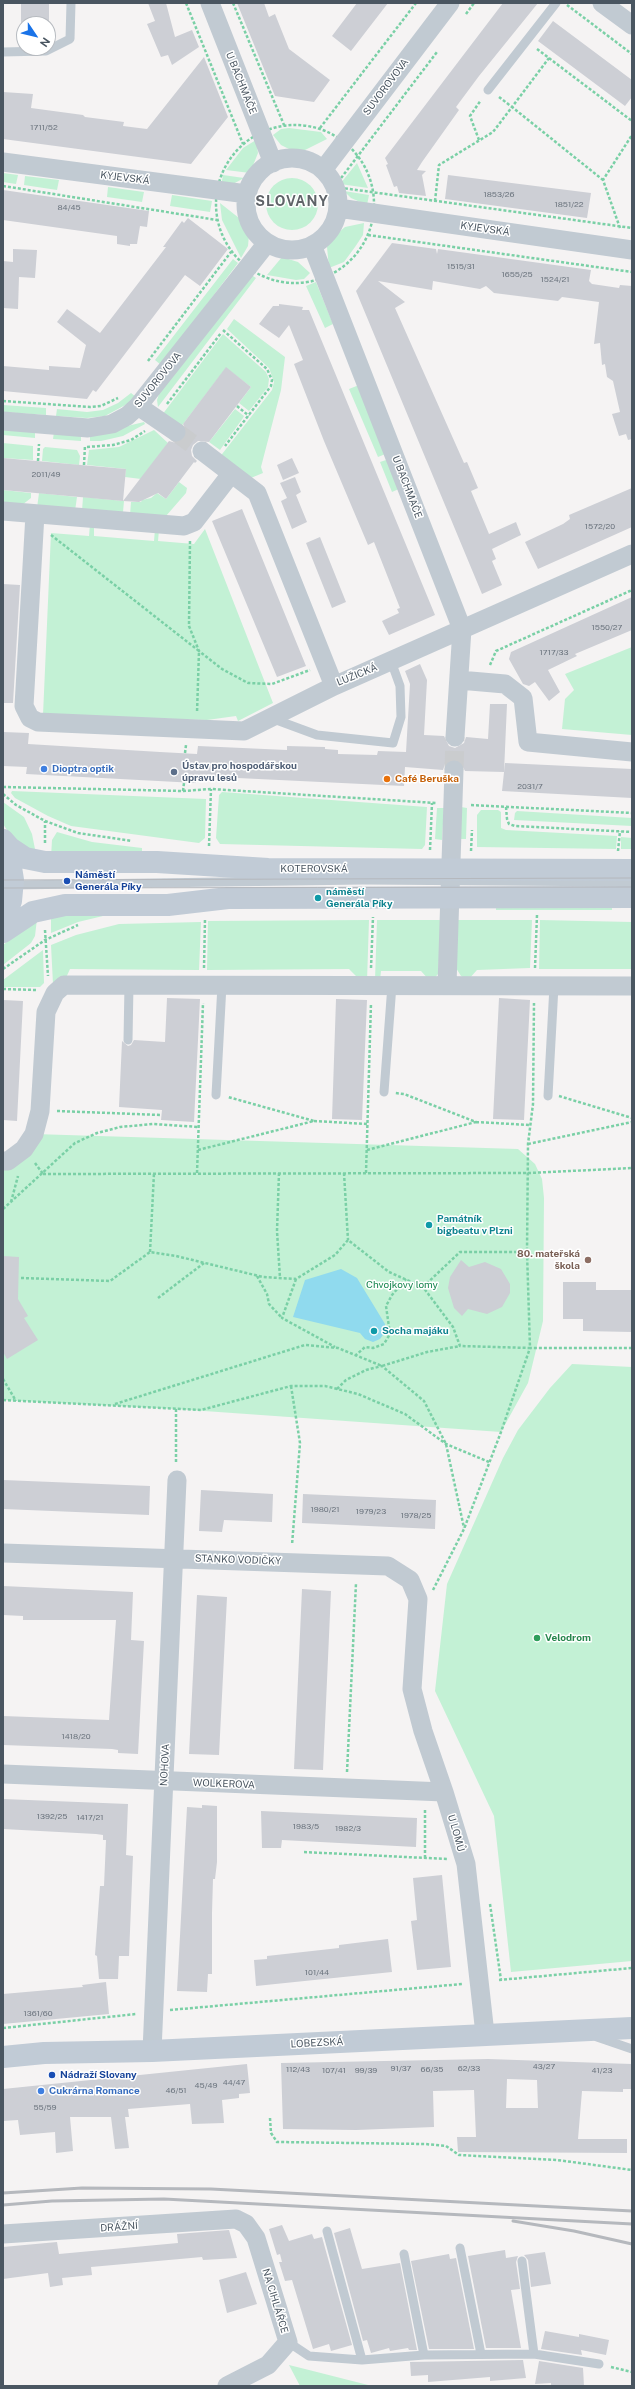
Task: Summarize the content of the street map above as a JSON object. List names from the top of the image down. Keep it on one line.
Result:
{"streets":{"street":["U BACHMAČE","SUVOROVOVA","KYJEVSKÁ","LUŽICKÁ","KOTEROVSKÁ","STANKO VODIČKY","NOHOVA","WOLKEROVA","U LOMŮ","LOBEZSKÁ","DRÁŽNÍ","NA CIHLÁŘCE"]},"crossings":[["U BACHMAČE","SUVOROVOVA"],["U BACHMAČE","KYJEVSKÁ"],["U BACHMAČE","LUŽICKÁ"],["SUVOROVOVA","KYJEVSKÁ"],["STANKO VODIČKY","NOHOVA"],["STANKO VODIČKY","U LOMŮ"],["NOHOVA","WOLKEROVA"],["NOHOVA","LOBEZSKÁ"],["WOLKEROVA","U LOMŮ"],["U LOMŮ","LOBEZSKÁ"],["DRÁŽNÍ","NA CIHLÁŘCE"]],"districts":["SLOVANY"],"parks":["Chvojkovy lomy"],"places":["Dioptra optik","Ústav pro hospodářskou úpravu lesů","Café Beruška","Náměstí Generála Píky","náměstí Generála Píky","Památník bigbeatu v Plzni","80. mateřská škola","Socha majáku","Velodrom","Nádraží Slovany","Cukrárna Romance"],"house_numbers":["1711/52","1853/26","1851/22","84/45","1515/31","1655/25","1524/21","2011/49","1572/20","1550/27","1717/33","2031/7","1980/21","1979/23","1978/25","1418/20","1392/25","1417/21","1983/5","1982/3","101/44","1361/60","43/27","91/37","62/33","112/43","66/35","107/41","99/39","41/23","44/47","45/49","46/51","55/59"],"north":"bottom right"}
